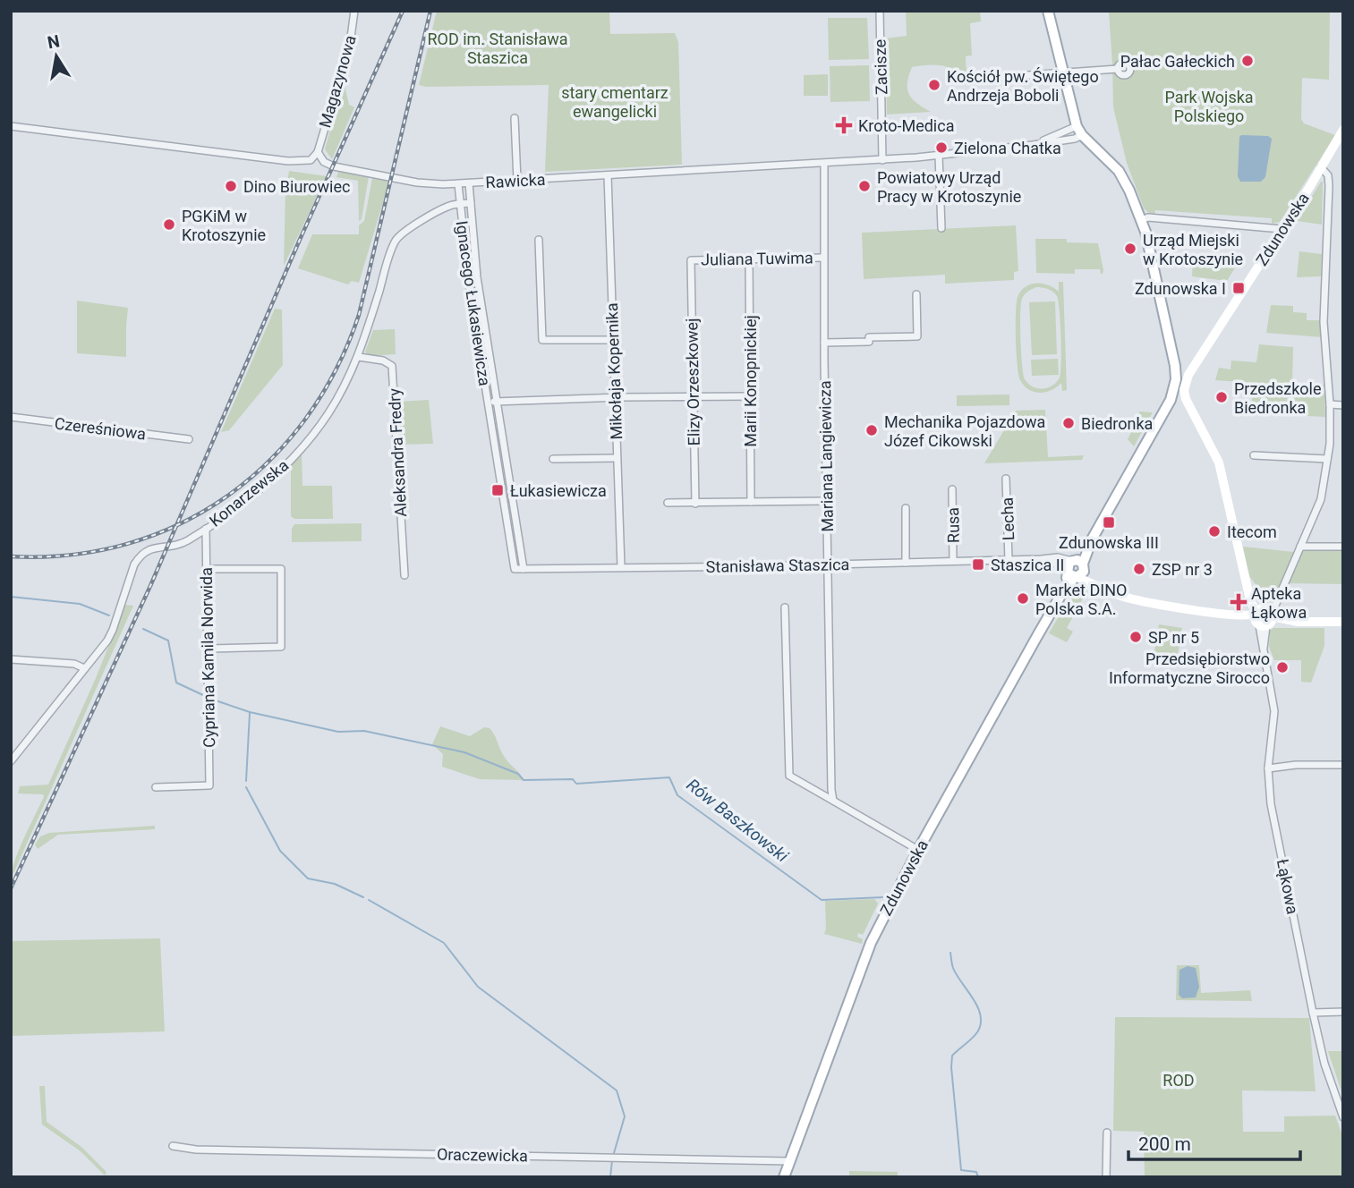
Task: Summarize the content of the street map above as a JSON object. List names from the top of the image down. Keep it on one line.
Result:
{"streets":{"main road":["Zdunowska"],"street":["Zacisze","Magazynowa","Rawicka","Juliana Tuwima","Ignacego Łukasiewicza","Mikołaja Kopernika","Marii Konopnickiej","Elizy Orzeszkowej","Czereśniowa","Aleksandra Fredry","Mariana Langiewicza","Konarzewska","Lecha","Rusa","Stanisława Staszica","Cypriana Kamila Norwida","Łąkowa","Oraczewicka"]},"crossings":[["Zacisze","Rawicka"],["Magazynowa","Rawicka"],["Rawicka","Ignacego Łukasiewicza"],["Rawicka","Mikołaja Kopernika"],["Rawicka","Mariana Langiewicza"],["Zdunowska","Stanisława Staszica"],["Zdunowska","Łąkowa"],["Zdunowska","Oraczewicka"],["Juliana Tuwima","Marii Konopnickiej"],["Juliana Tuwima","Elizy Orzeszkowej"],["Juliana Tuwima","Mariana Langiewicza"],["Ignacego Łukasiewicza","Konarzewska"],["Ignacego Łukasiewicza","Stanisława Staszica"],["Mikołaja Kopernika","Stanisława Staszica"],["Aleksandra Fredry","Konarzewska"],["Mariana Langiewicza","Stanisława Staszica"],["Konarzewska","Cypriana Kamila Norwida"],["Lecha","Stanisława Staszica"],["Rusa","Stanisława Staszica"],["Stanisława Staszica","Łąkowa"]],"water":["Rów Baszkowski"],"parks":["ROD im. Stanisława Staszica","stary cmentarz ewangelicki","Park Wojska Polskiego","ROD"],"places":{"other":["Pałac Gałeckich","Kościół pw. Świętego Andrzeja Boboli","Zielona Chatka","Dino Biurowiec","Powiatowy Urząd Pracy w Krotoszynie","PGKiM w Krotoszynie","Urząd Miejski w Krotoszynie","Przedszkole Biedronka","Biedronka","Mechanika Pojazdowa Józef Cikowski","Itecom","ZSP nr 3","Market DINO Polska S.A.","SP nr 5","Przedsiębiorstwo Informatyczne Sirocco"],"health":["Kroto-Medica","Apteka Łąkowa"],"transit":["Zdunowska I","Łukasiewicza","Zdunowska III","Staszica II"]},"scale_bar":"200 m","north":"top"}
